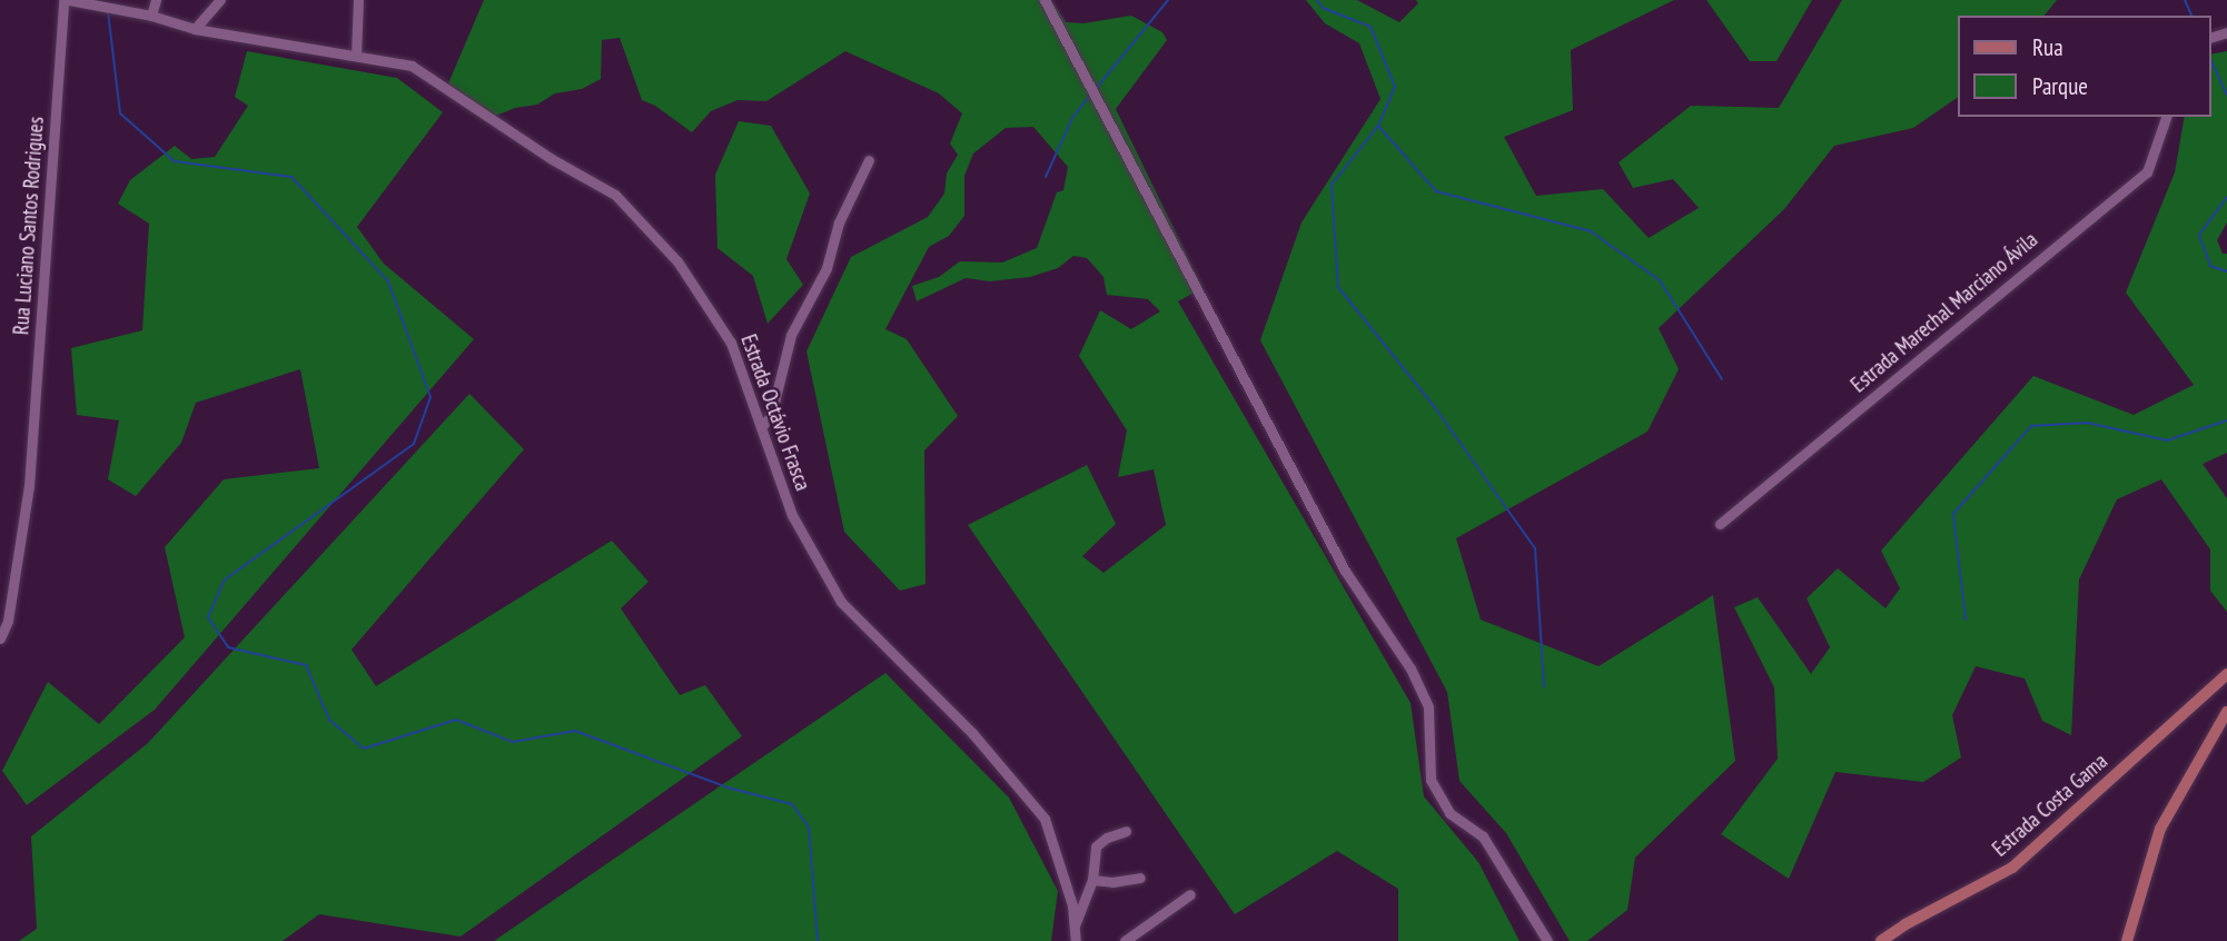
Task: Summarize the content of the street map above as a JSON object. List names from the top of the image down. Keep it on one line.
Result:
{"streets":{"main road":["Estrada Costa Gama"],"street":["Rua Luciano Santos Rodrigues","Estrada Marechal Marciano Ávila","Estrada Octávio Frasca"]},"crossings":[["Rua Luciano Santos Rodrigues","Estrada Octávio Frasca"]],"legend":["Rua","Parque"]}
